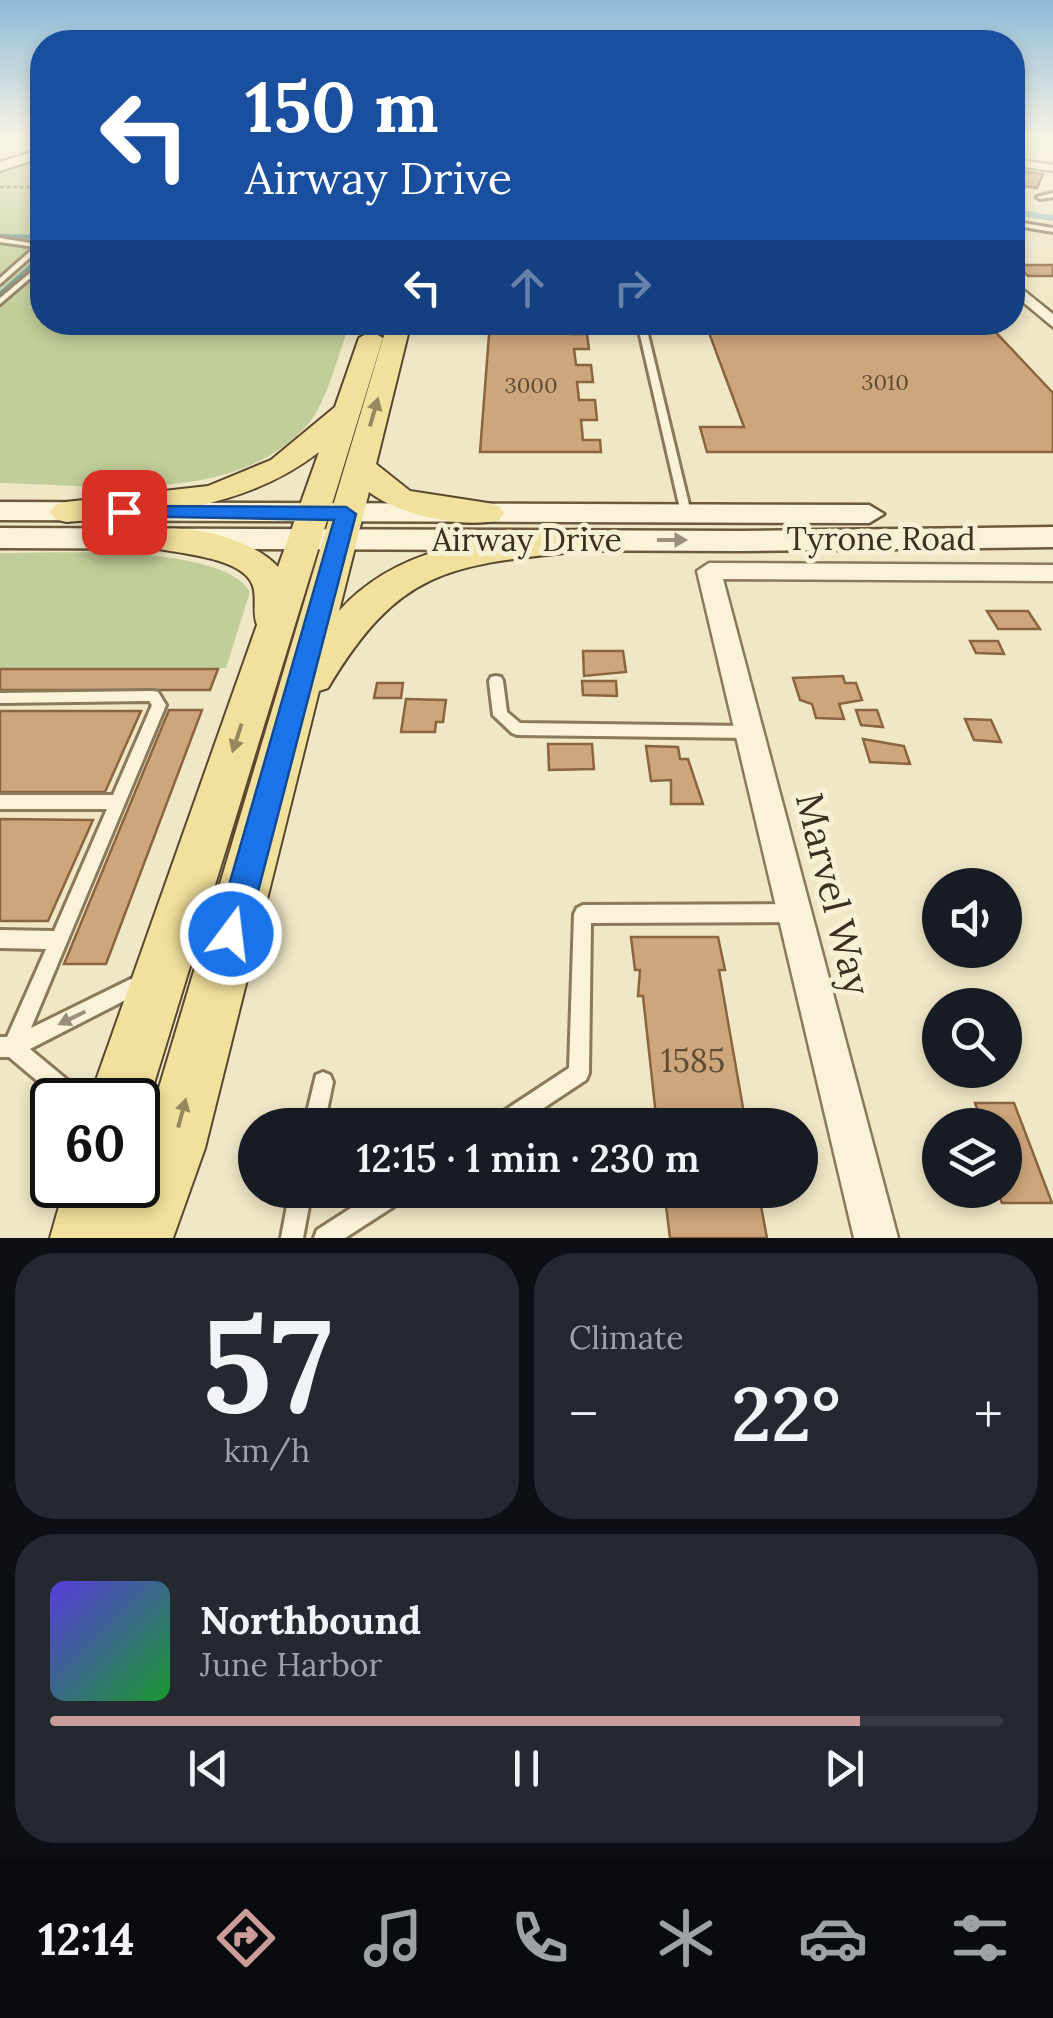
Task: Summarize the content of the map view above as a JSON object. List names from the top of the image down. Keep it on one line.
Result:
{"streets":{"main road":["Airway Drive"],"street":["Tyrone Road","Marvel Way"]},"crossings":[["Tyrone Road","Marvel Way"]],"house_numbers":["3010","3000","1585"],"page":{"turn":["150 m","Airway Drive"],"limit":"60","trip":"12:15 · 1 min · 230 m","tile":[["57","km/h"],"Climate"],"heat":["−","22°","+"],"song":["Northbound","June Harbor"],"tabs":"12:14"}}
